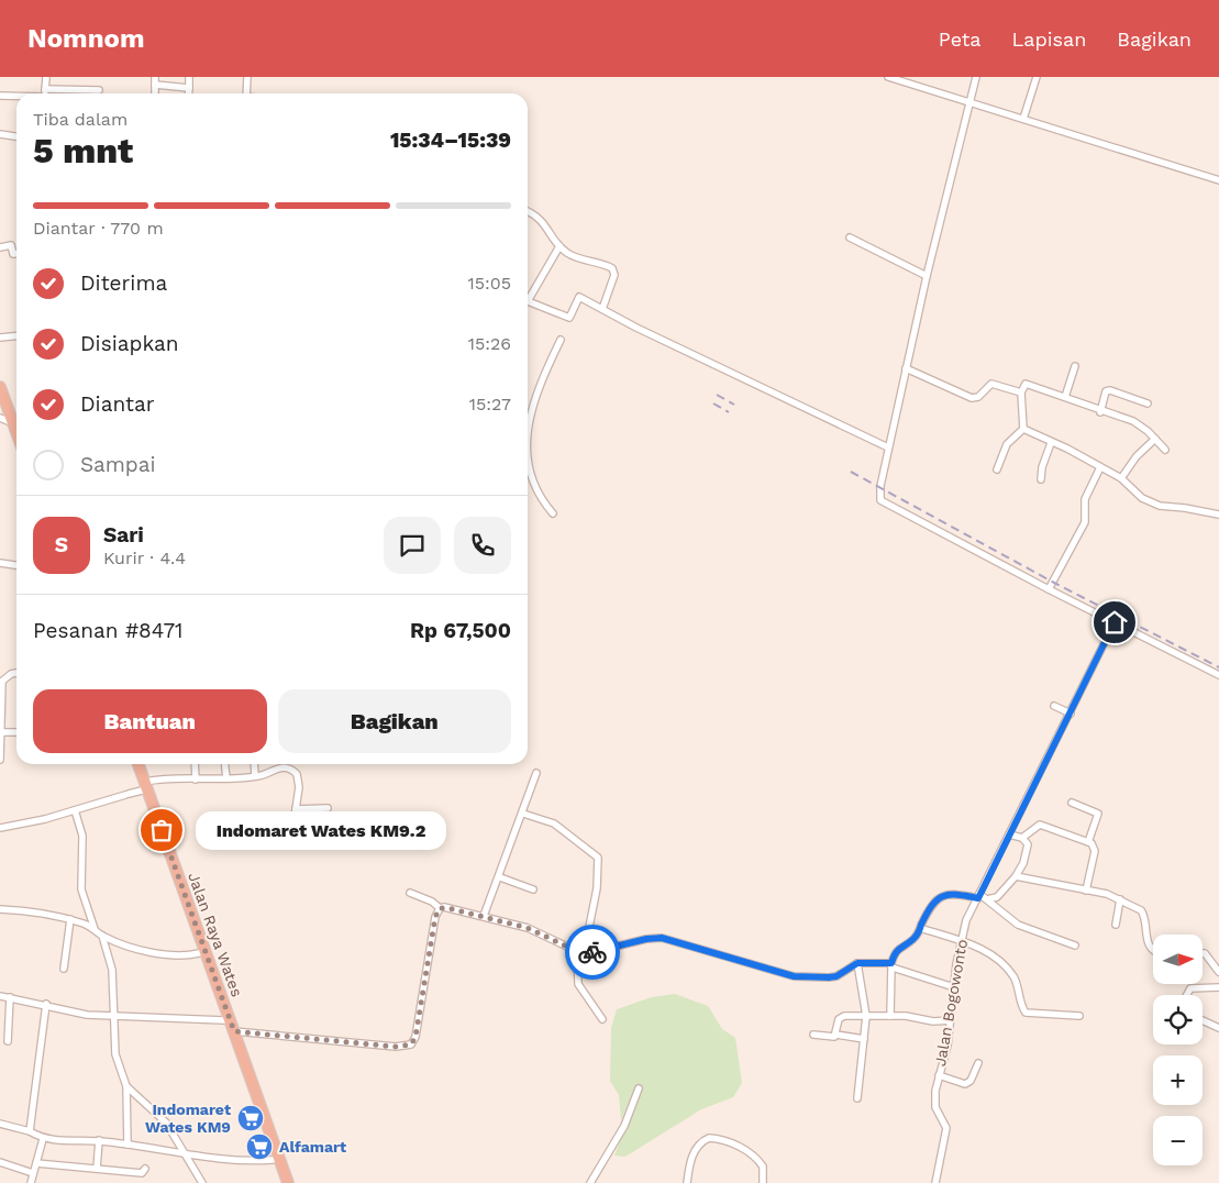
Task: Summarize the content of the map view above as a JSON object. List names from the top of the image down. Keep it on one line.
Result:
{"streets":{"highway":["Jalan Raya Wates"],"street":["Jalan Bogowonto"]},"places":{"other":["Indomaret Wates KM9.2"],"supermarket":["Indomaret Wates KM9","Alfamart"]},"north":"right","page":{"header":"Nomnom","nav":["Peta","Lapisan","Bagikan"],"heading":["5 mnt","Tiba dalam","15:34–15:39"],"panel":["Sari","Kurir · 4.4","Pesanan #8471","Rp 67,500"],"bar":"Diantar · 770 m","list":[["Diterima","15:05"],["Disiapkan","15:26"],["Diantar","15:27"],"Sampai"],"round":"S","buttons":["Bantuan","Bagikan"],"bubble":"Indomaret Wates KM9.2","map_buttons":["+","−"]}}
